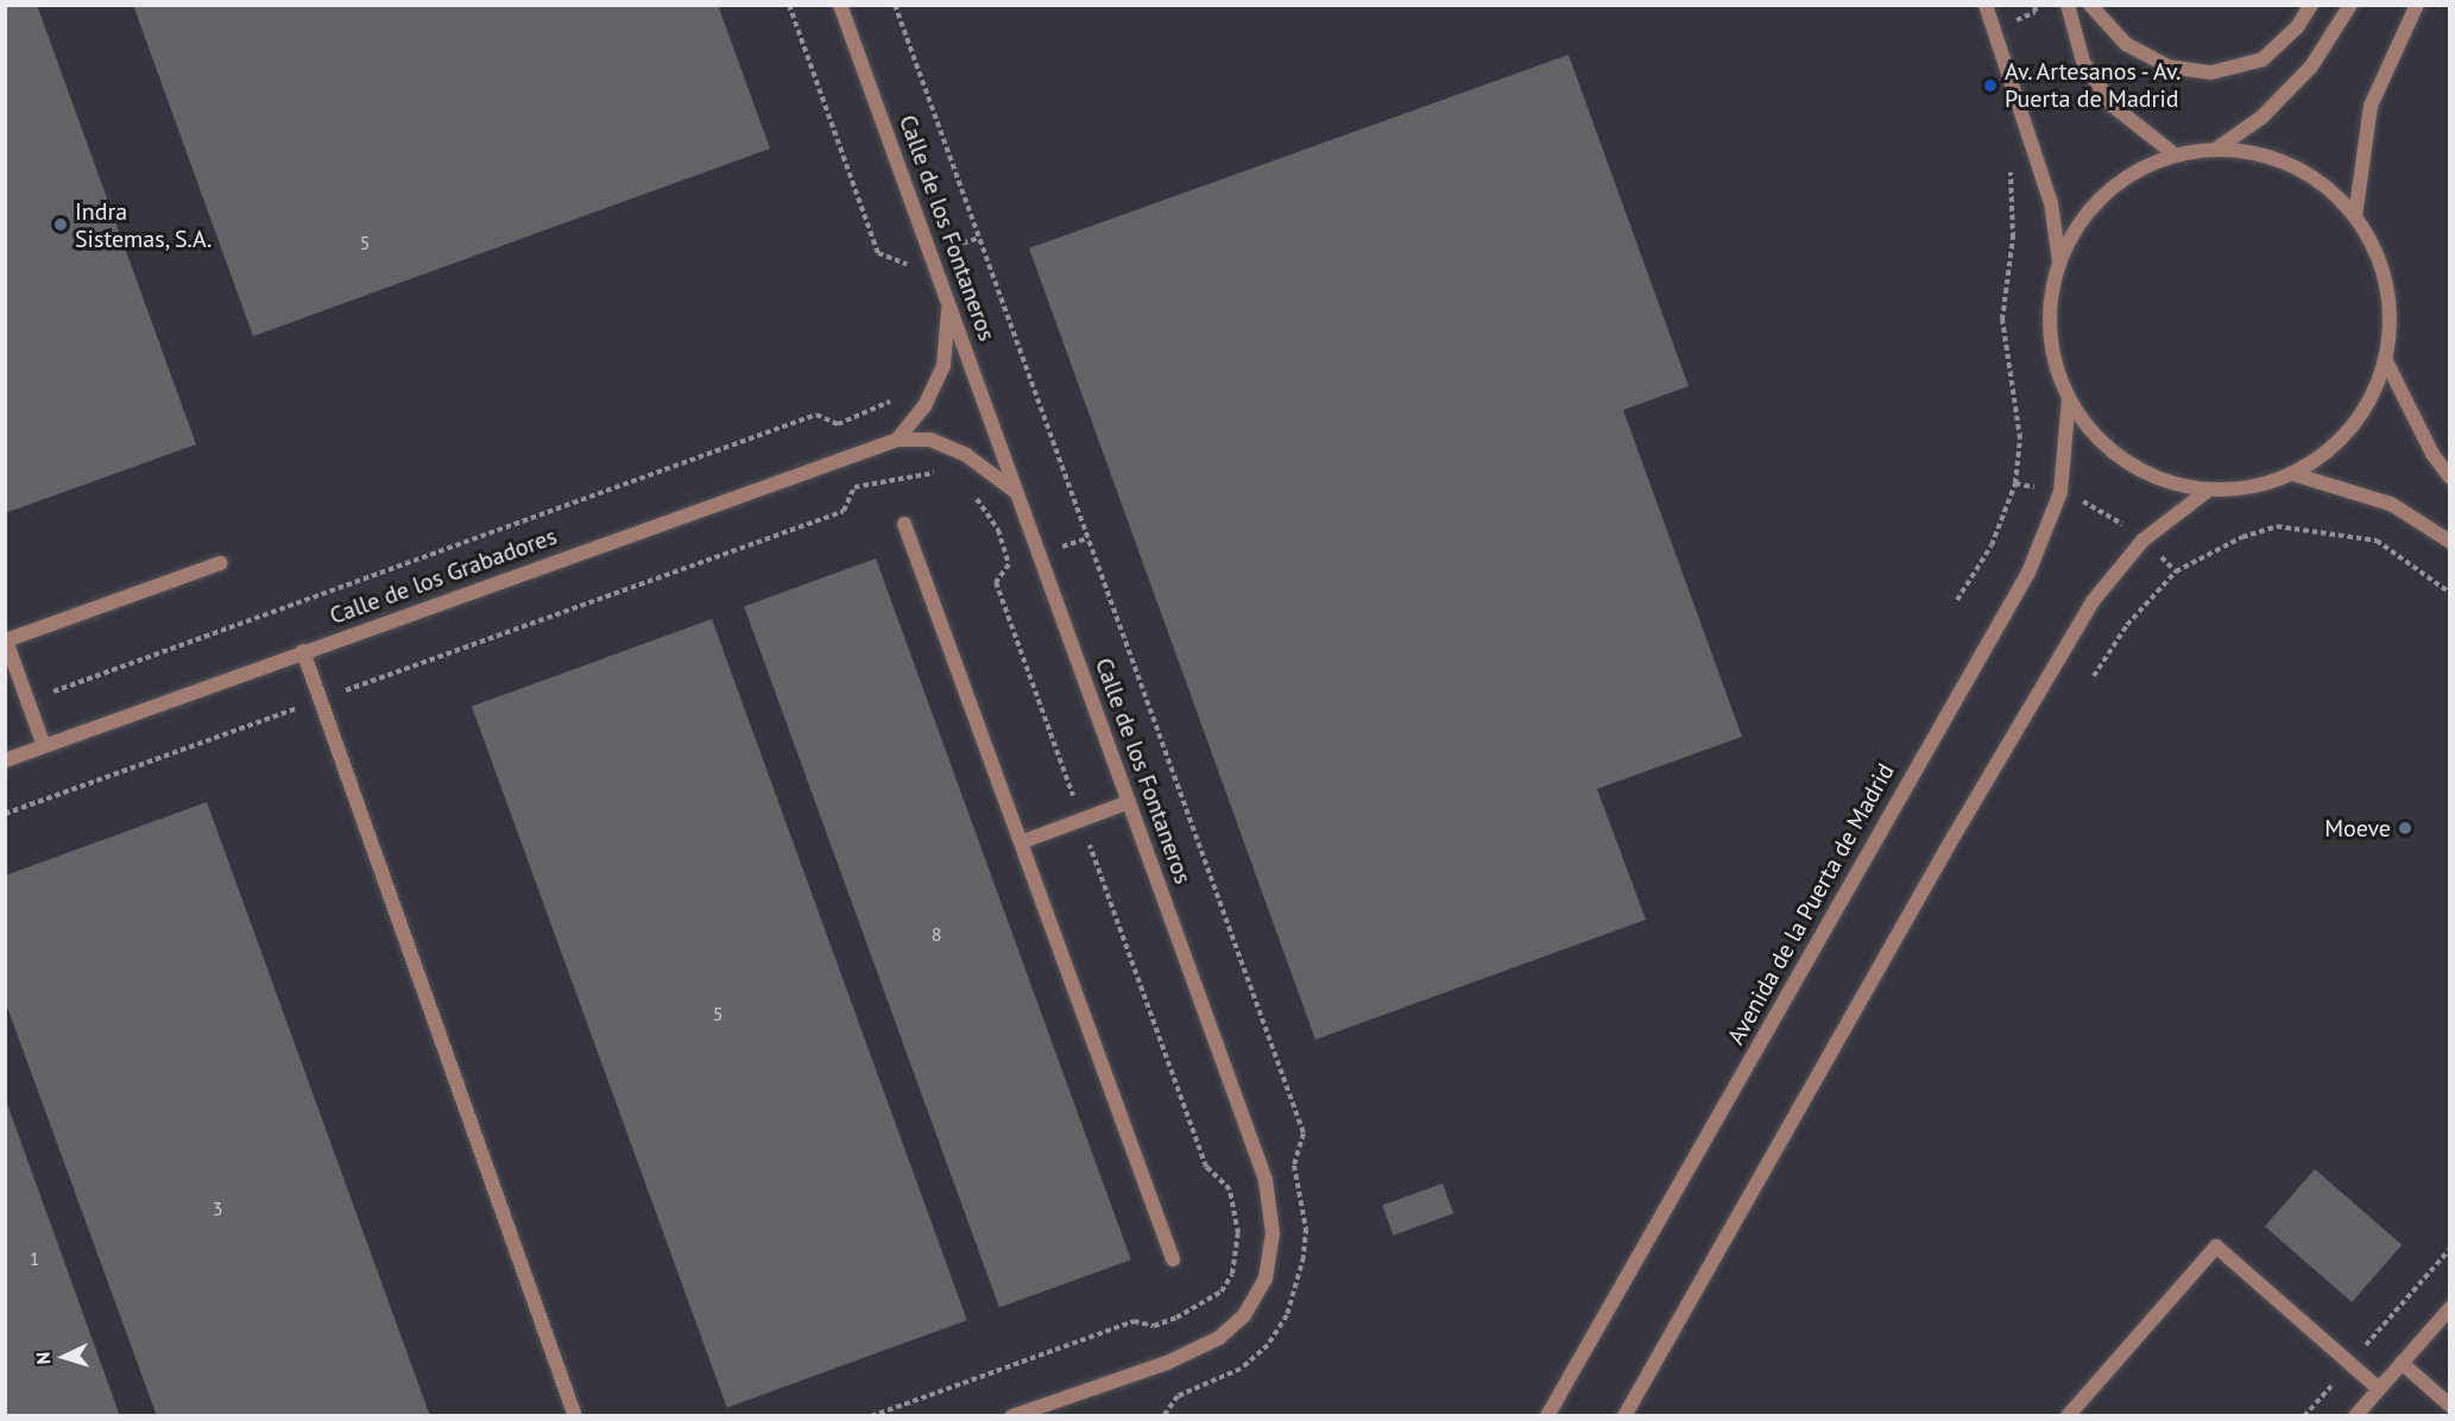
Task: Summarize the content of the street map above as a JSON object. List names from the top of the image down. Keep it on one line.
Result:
{"streets":{"street":["Calle de los Fontaneros","Calle de los Grabadores","Avenida de la Puerta de Madrid"]},"crossings":[["Calle de los Fontaneros","Calle de los Grabadores"]],"places":["Av. Artesanos - Av. Puerta de Madrid","Indra Sistemas, S.A.","Moeve"],"house_numbers":["5","8","5","3","1"],"north":"left"}
